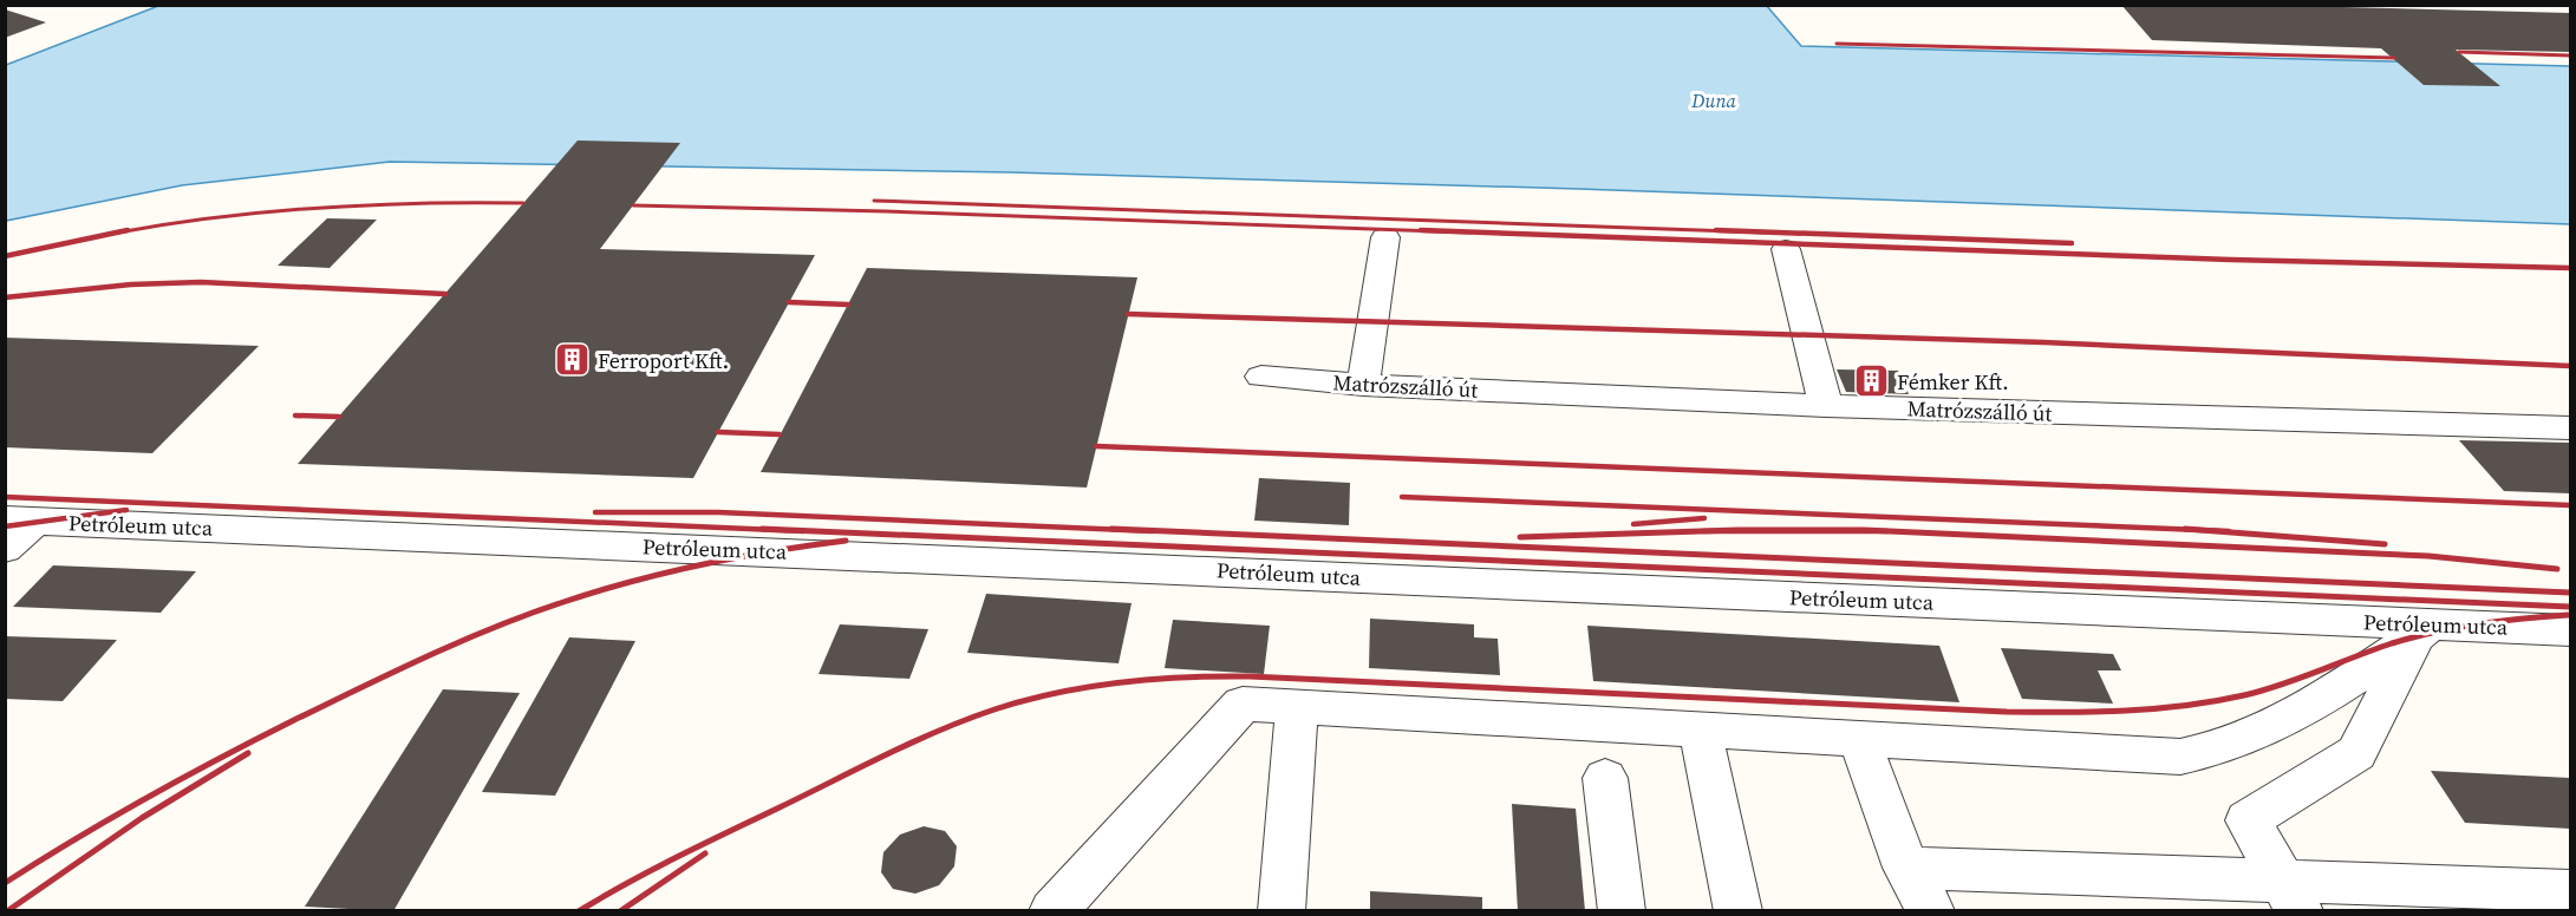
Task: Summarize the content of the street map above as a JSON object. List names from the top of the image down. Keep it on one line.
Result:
{"streets":{"street":["Matrózszálló út","Petróleum utca"]},"water":["Duna"],"places":{"building":["Ferroport Kft.","Fémker Kft."]}}
